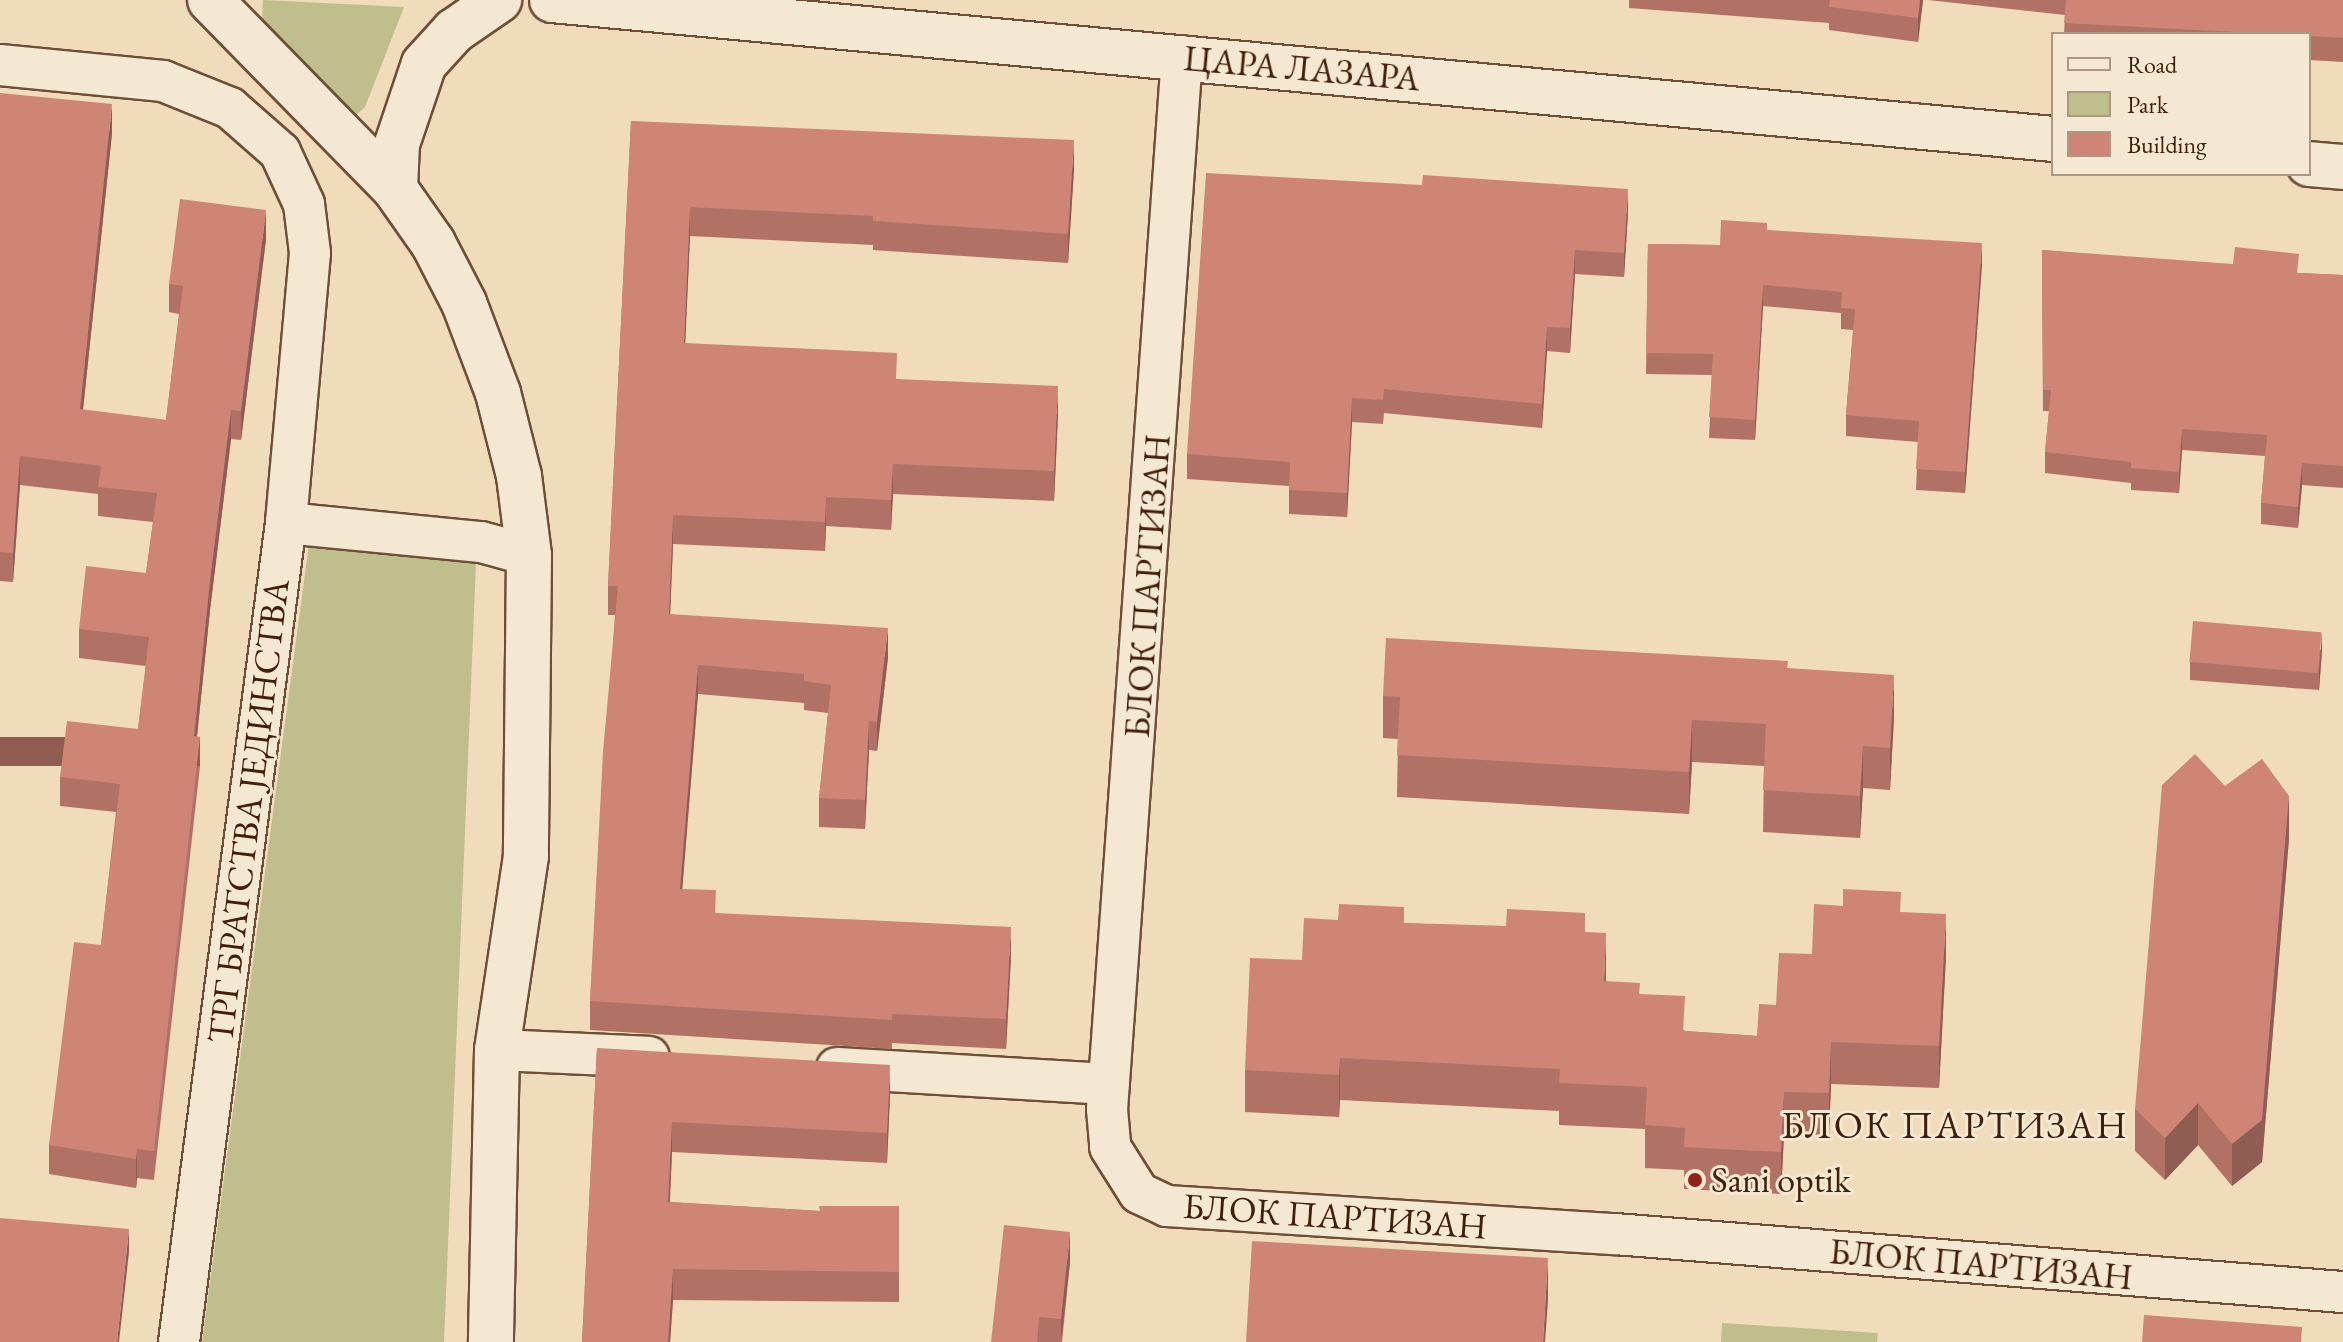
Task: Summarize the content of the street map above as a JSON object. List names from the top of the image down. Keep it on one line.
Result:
{"streets":{"main road":["ЦАРА ЛАЗАРА"],"street":["БЛОК ПАРТИЗАН","ТРГ БРАТСТВА ЈЕДИНСТВА"]},"crossings":[["ЦАРА ЛАЗАРА","БЛОК ПАРТИЗАН"]],"districts":["БЛОК ПАРТИЗАН"],"places":["Sani optik"],"legend":["Road","Park","Building"]}
